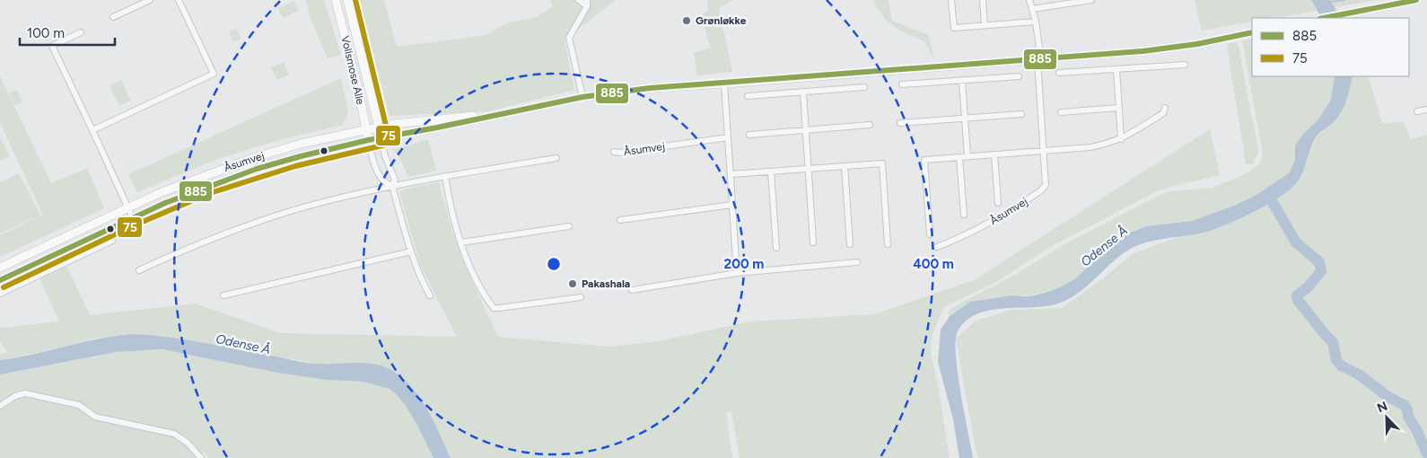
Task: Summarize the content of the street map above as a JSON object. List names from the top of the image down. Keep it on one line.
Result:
{"streets":{"street":["Vollsmose Alle","Åsumvej"]},"crossings":[["Vollsmose Alle","Åsumvej"]],"water":["Odense Å"],"places":["Grønløkke","Pakashala"],"lines":["transit line 885","transit line 75"],"legend":["885","75"],"scale_bar":"100 m","north":"top left","rings":["200 m","400 m"]}
